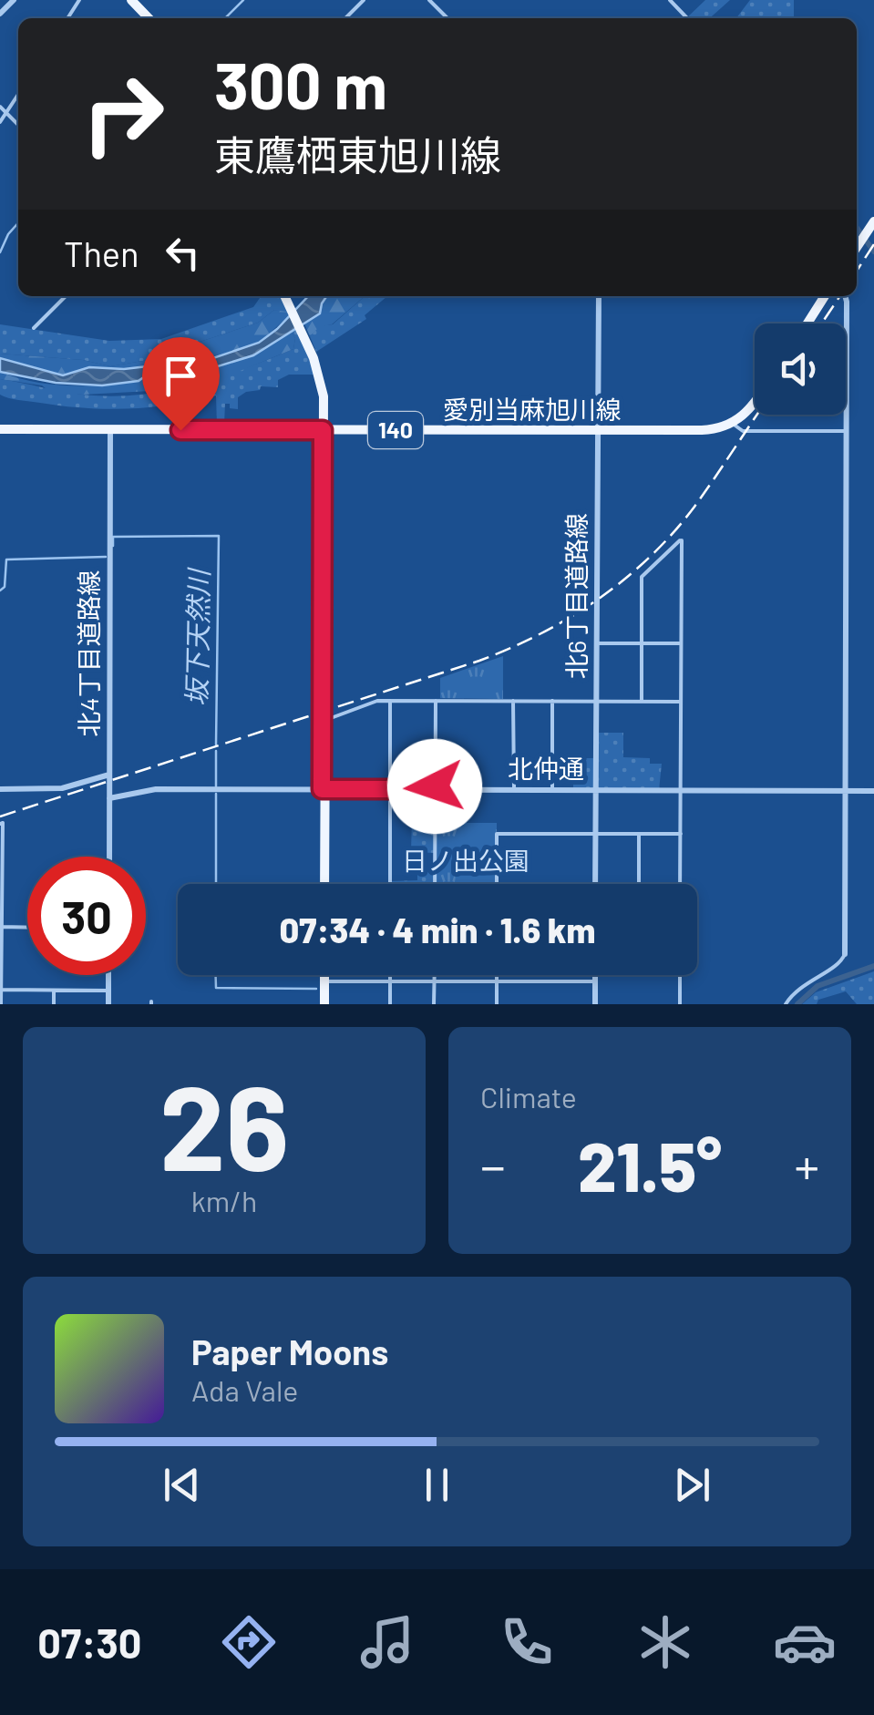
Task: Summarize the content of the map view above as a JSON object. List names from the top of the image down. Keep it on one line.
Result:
{"streets":{"main road":["愛別当麻旭川線","140"],"street":["北6丁目道路線","北4丁目道路線","北仲通"]},"crossings":[["愛別当麻旭川線","北6丁目道路線"],["愛別当麻旭川線","北4丁目道路線"],["北6丁目道路線","北仲通"],["北4丁目道路線","北仲通"]],"water":["坂下天然川"],"parks":["日ノ出公園"],"page":{"turn":["300 m","東鷹栖東旭川線"],"then":"Then","limit":"30","trip":"07:34 · 4 min · 1.6 km","tile":[["26","km/h"],"Climate"],"heat":["−","21.5°","+"],"song":["Paper Moons","Ada Vale"],"tabs":"07:30"}}
